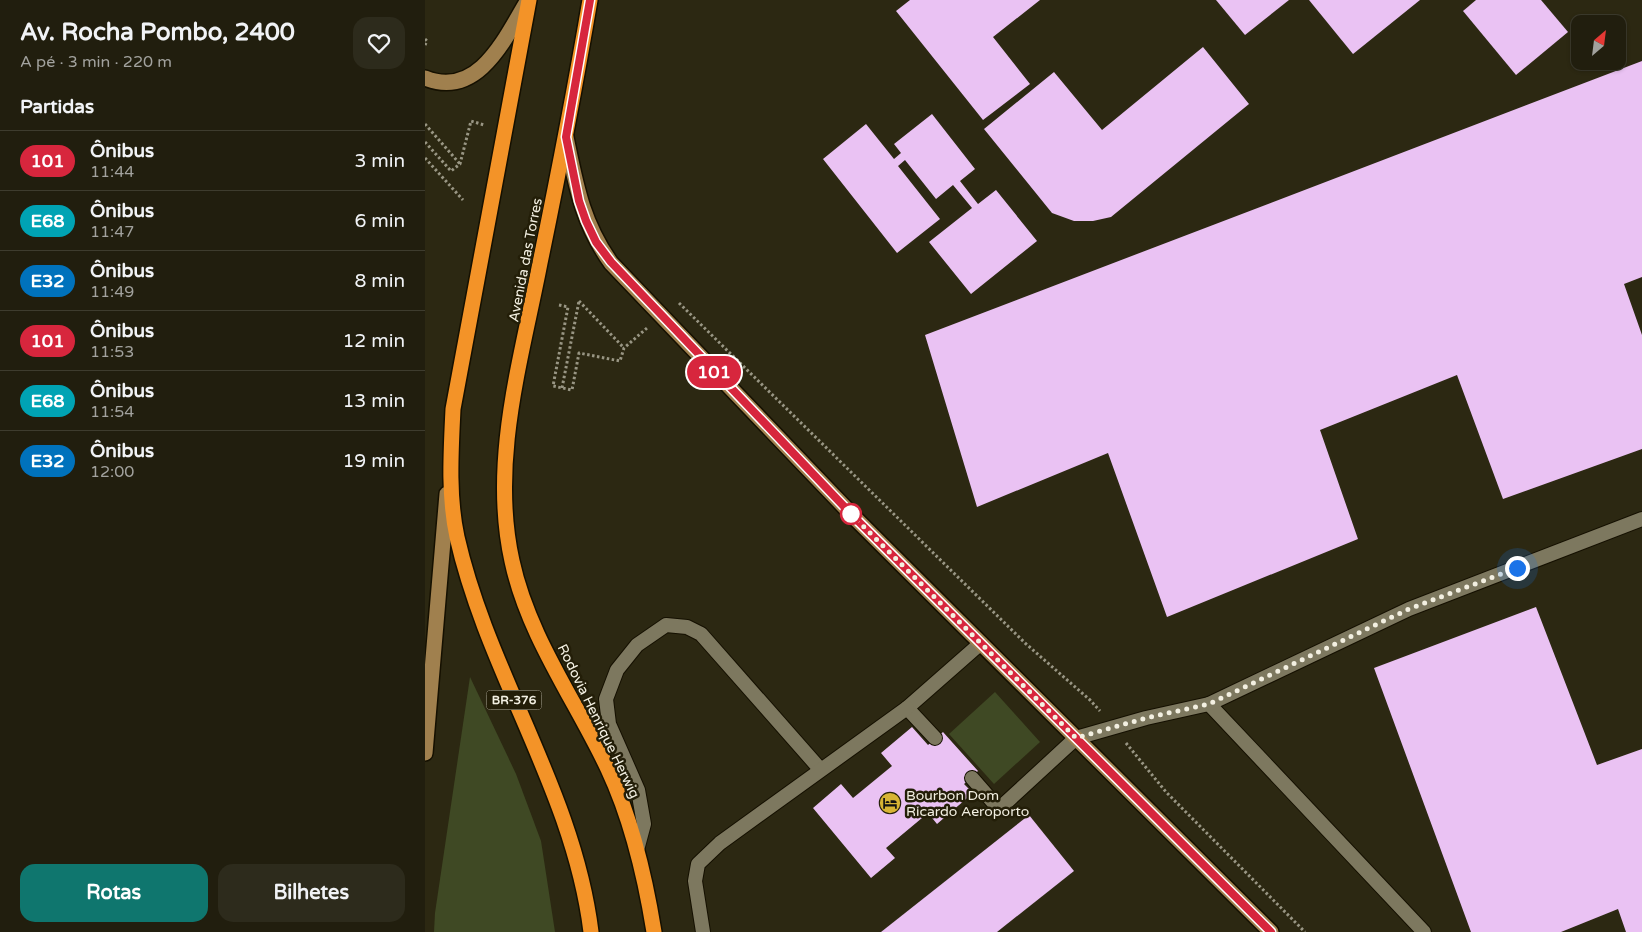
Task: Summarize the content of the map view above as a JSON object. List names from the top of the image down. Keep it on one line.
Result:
{"streets":{"highway":["Avenida das Torres","BR-376","Rodovia Henrique Herwig"]},"crossings":[["Avenida das Torres","Rodovia Henrique Herwig"]],"places":{"hotel":["Bourbon Dom Ricardo Aeroporto"]},"lines":["bus line 101"],"north":"top right","page":{"heading":[["Av. Rocha Pombo, 2400","A pé · 3 min · 220 m"],"Partidas"],"on_map":"101","list":[{"mark":"101","name":"Ônibus","note":"11:44","value":"3 min"},{"mark":"E68","name":"Ônibus","note":"11:47","value":"6 min"},{"mark":"E32","name":"Ônibus","note":"11:49","value":"8 min"},{"mark":"101","name":"Ônibus","note":"11:53","value":"12 min"},{"mark":"E68","name":"Ônibus","note":"11:54","value":"13 min"},{"mark":"E32","name":"Ônibus","note":"12:00","value":"19 min"}],"buttons":["Rotas","Bilhetes"]}}
